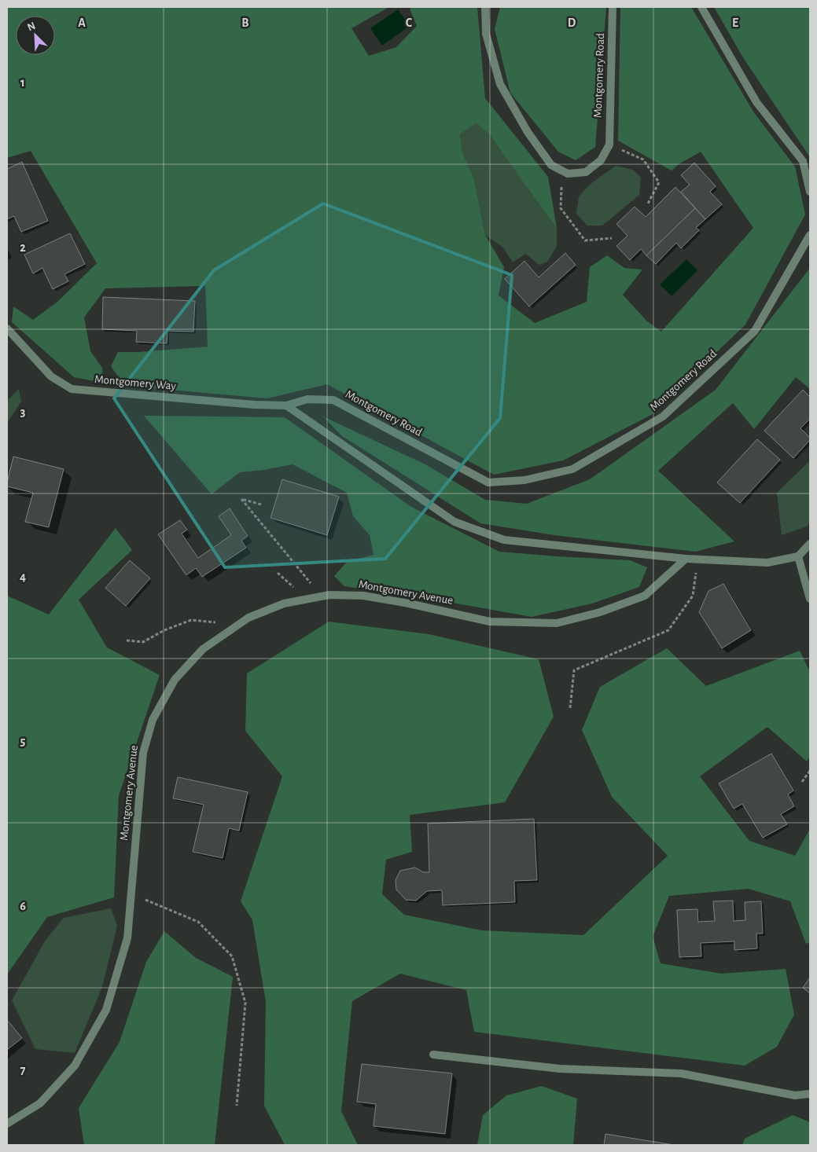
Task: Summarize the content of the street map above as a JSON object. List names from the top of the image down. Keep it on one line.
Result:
{"streets":{"street":["Montgomery Road","Montgomery Way","Montgomery Avenue"]},"crossings":[["Montgomery Road","Montgomery Way"]],"north":"top left","grid":{"columns":["A","B","C","D","E"],"rows":["1","2","3","4","5","6","7"]}}
